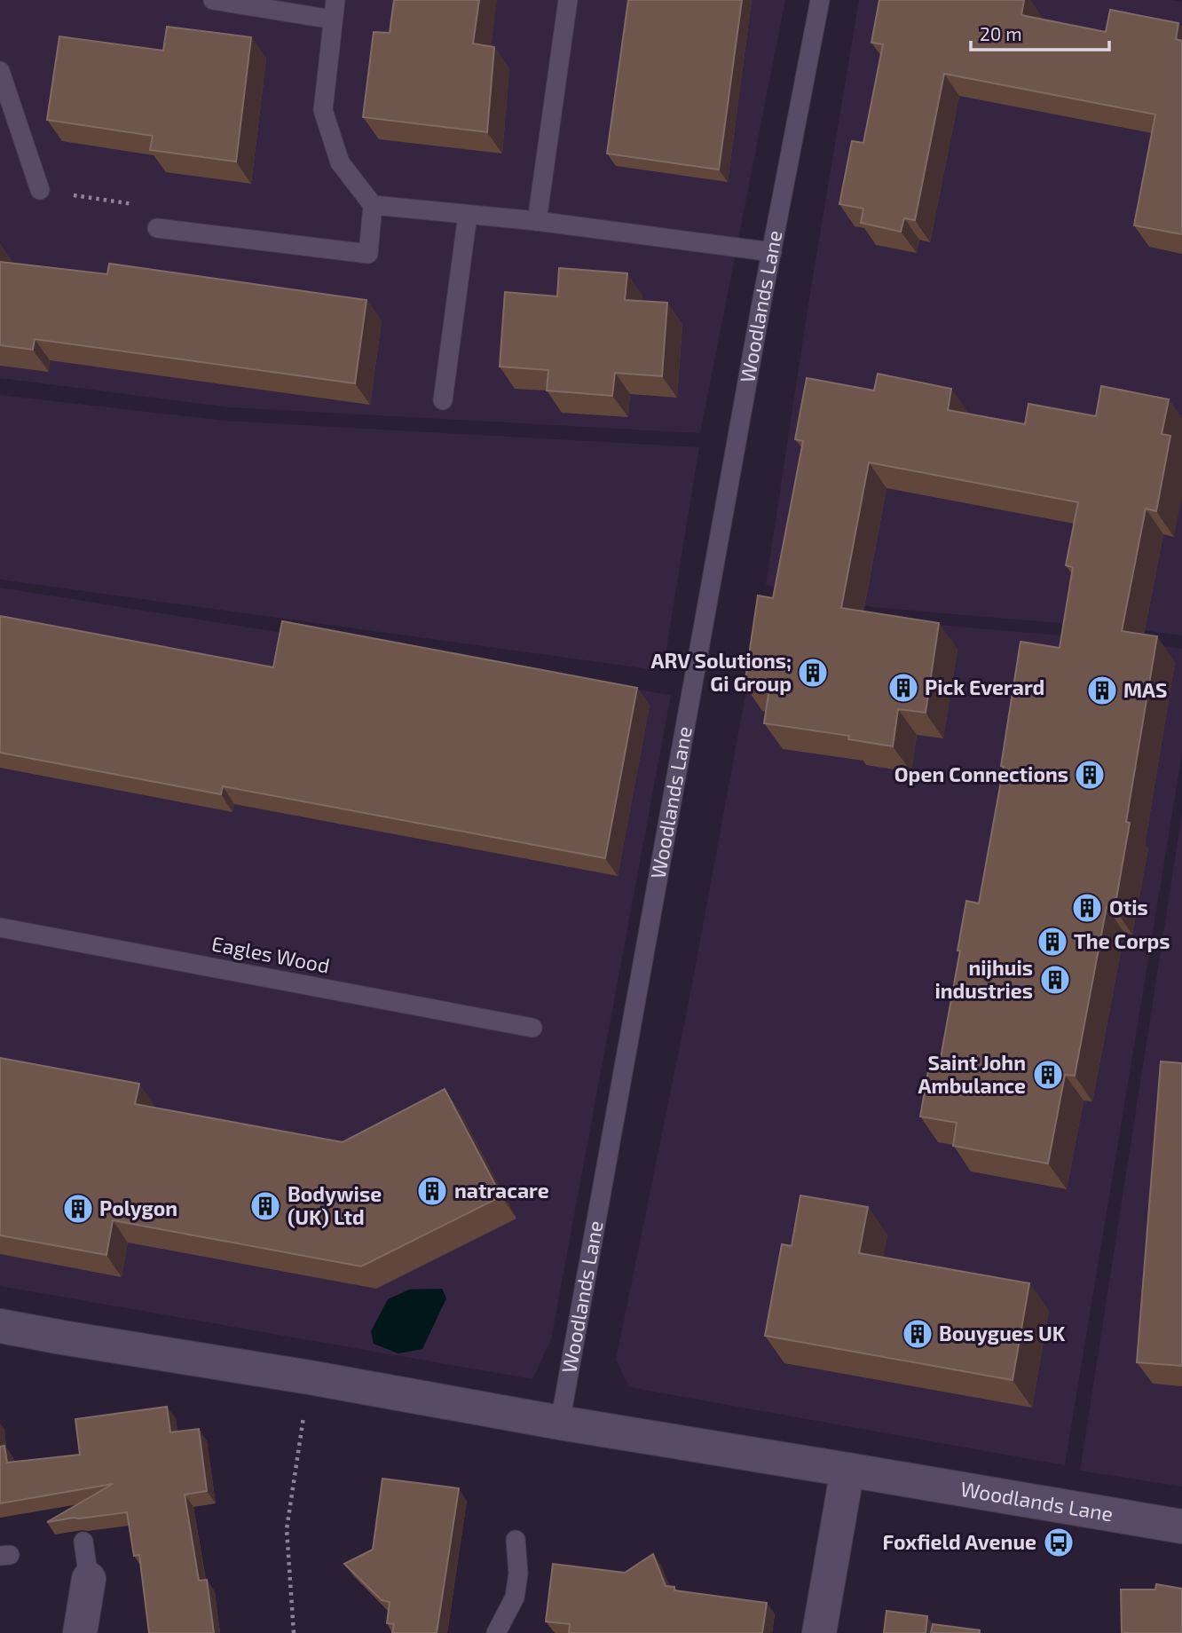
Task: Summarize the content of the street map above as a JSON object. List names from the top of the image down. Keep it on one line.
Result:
{"streets":{"street":["Woodlands Lane"],"lane":["Eagles Wood"]},"places":{"building":["ARV Solutions; Gi Group","Pick Everard","MAS","Open Connections","Otis","The Corps","nijhuis industries","Saint John Ambulance","natracare","Bodywise (UK) Ltd","Polygon","Bouygues UK"],"bus stop":["Foxfield Avenue"]},"scale_bar":"20 m"}
